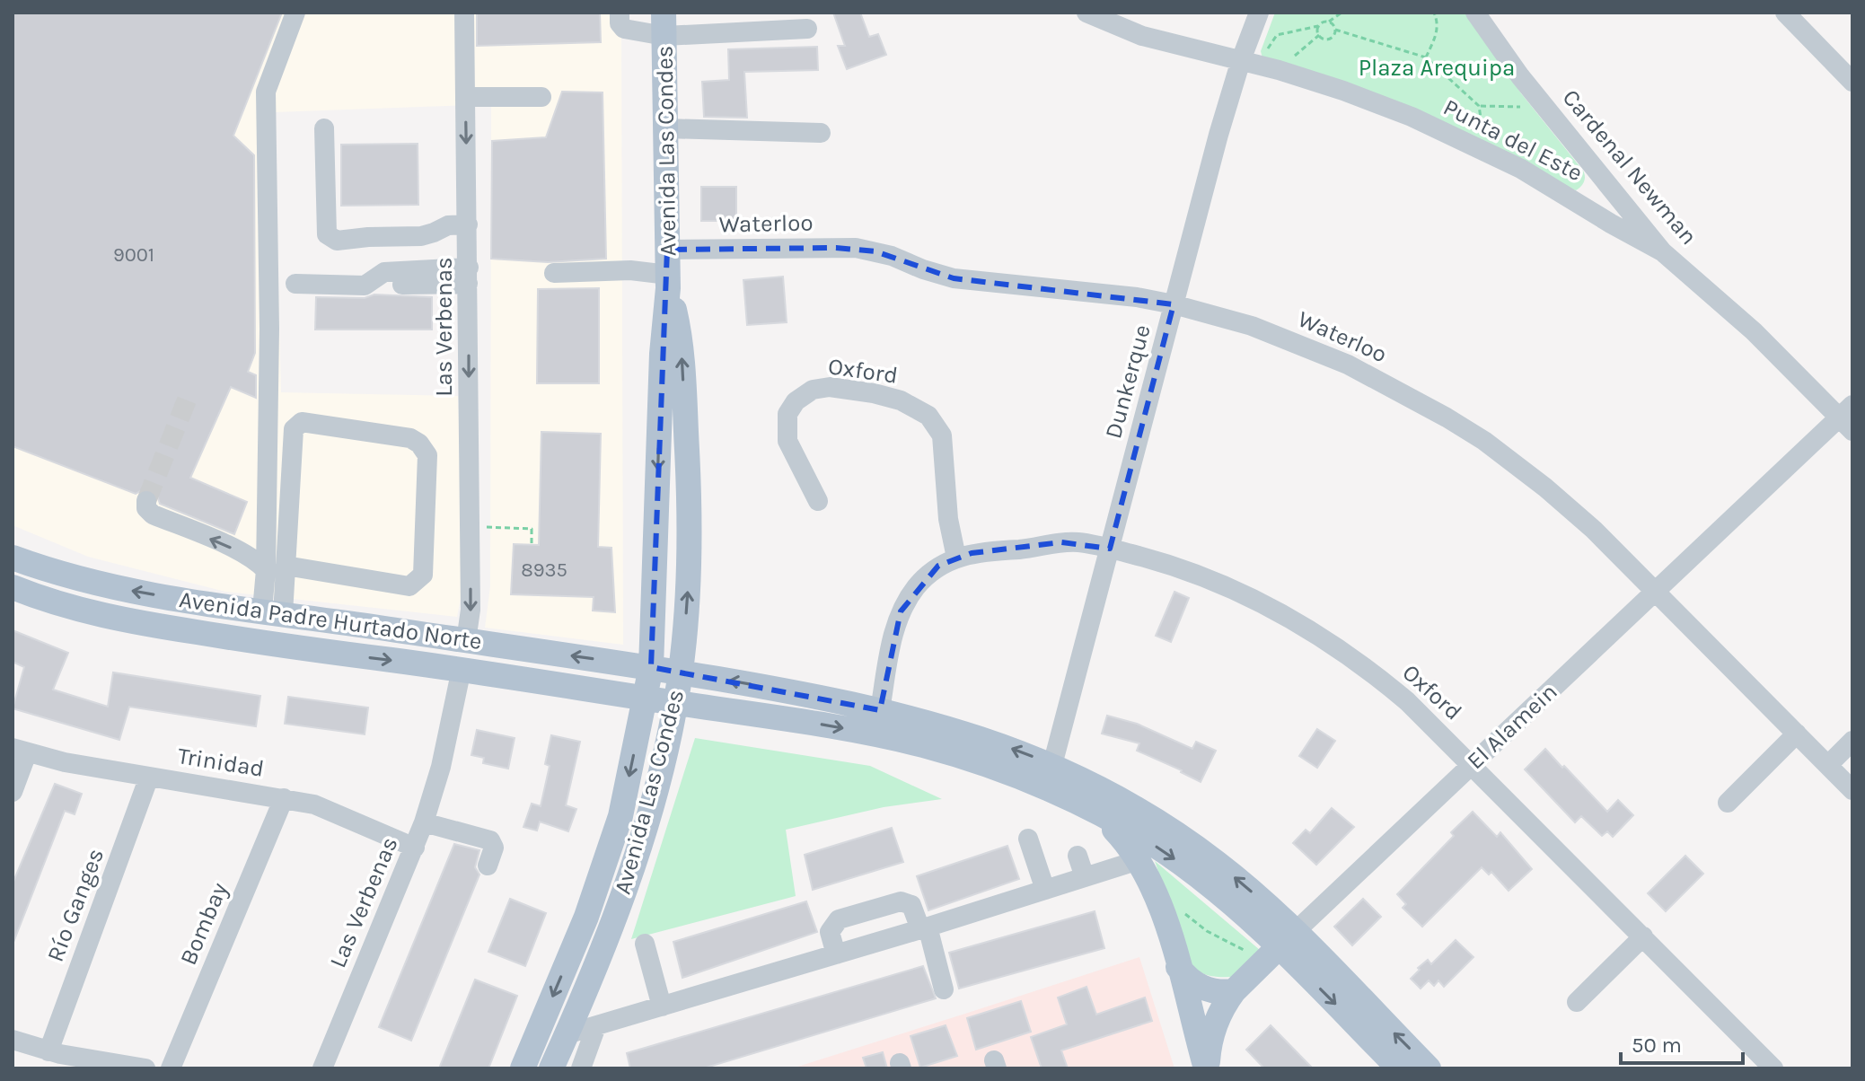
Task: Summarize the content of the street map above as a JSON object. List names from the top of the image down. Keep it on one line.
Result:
{"streets":{"main road":["Avenida Las Condes","Avenida Padre Hurtado Norte","El Alamein"],"street":["Punta del Este","Cardenal Newman","Waterloo","Las Verbenas","Oxford","Dunkerque","Trinidad","Río Ganges","Bombay"]},"crossings":[["Punta del Este","Cardenal Newman"],["Punta del Este","Dunkerque"],["Avenida Las Condes","Waterloo"],["Avenida Las Condes","Avenida Padre Hurtado Norte"],["Cardenal Newman","El Alamein"],["Waterloo","Dunkerque"],["Waterloo","El Alamein"],["Las Verbenas","Avenida Padre Hurtado Norte"],["Las Verbenas","Trinidad"],["Oxford","Dunkerque"],["Oxford","Avenida Padre Hurtado Norte"],["Oxford","El Alamein"],["Dunkerque","Avenida Padre Hurtado Norte"],["Avenida Padre Hurtado Norte","El Alamein"],["Trinidad","Río Ganges"],["Trinidad","Bombay"]],"one_way":["Las Verbenas"],"parks":["Plaza Arequipa"],"house_numbers":["9001","8935"],"scale_bar":"50 m"}
